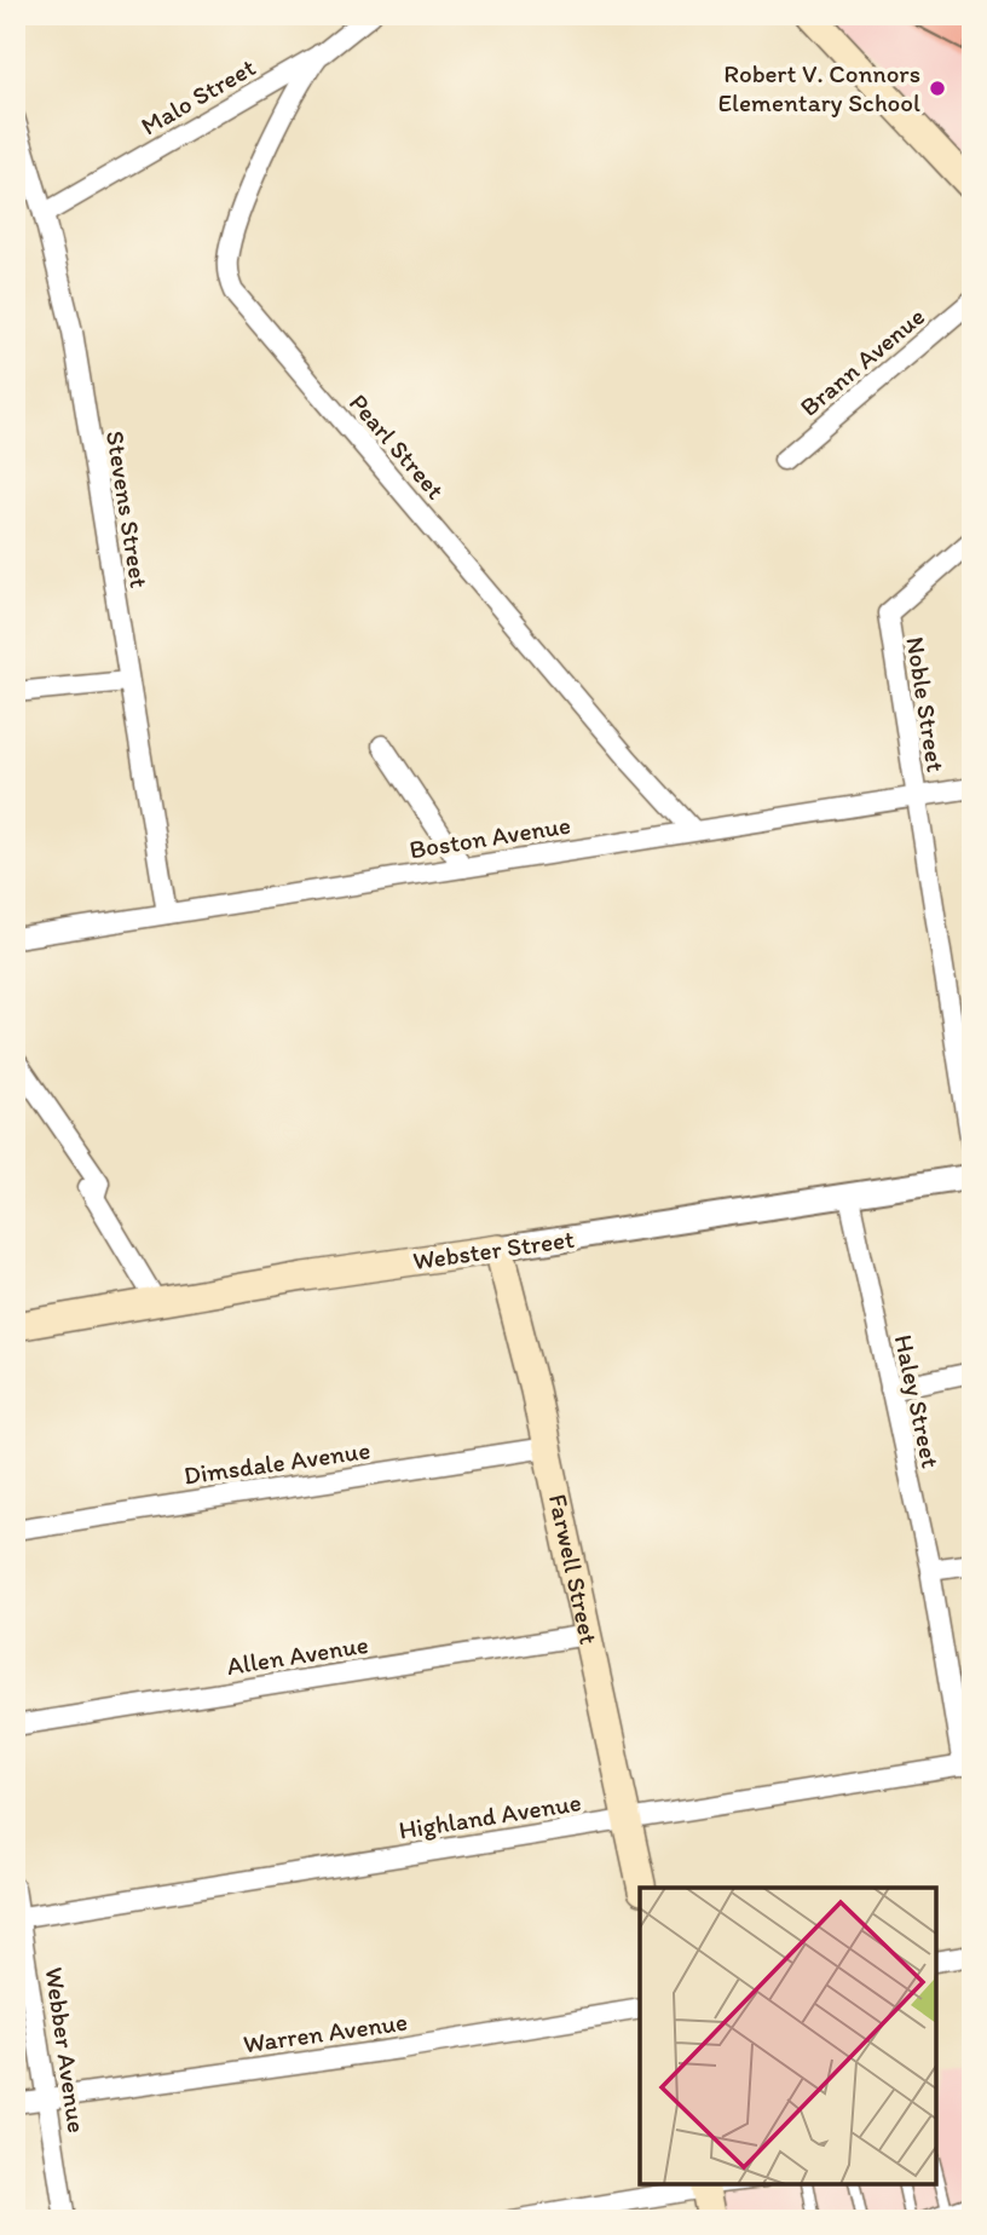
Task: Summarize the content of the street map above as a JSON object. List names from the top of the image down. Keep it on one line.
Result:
{"streets":{"main road":["Webster Street","Farwell Street"],"street":["Malo Street","Brann Avenue","Pearl Street","Stevens Street","Noble Street","Boston Avenue","Haley Street","Dimsdale Avenue","Allen Avenue","Highland Avenue","Warren Avenue","Webber Avenue"]},"crossings":[["Malo Street","Pearl Street"],["Malo Street","Stevens Street"],["Pearl Street","Boston Avenue"],["Stevens Street","Boston Avenue"],["Noble Street","Boston Avenue"],["Webster Street","Haley Street"],["Webster Street","Farwell Street"],["Haley Street","Highland Avenue"],["Dimsdale Avenue","Farwell Street"],["Farwell Street","Allen Avenue"],["Farwell Street","Highland Avenue"],["Highland Avenue","Webber Avenue"],["Warren Avenue","Webber Avenue"]],"places":["Robert V. Connors Elementary School"]}
